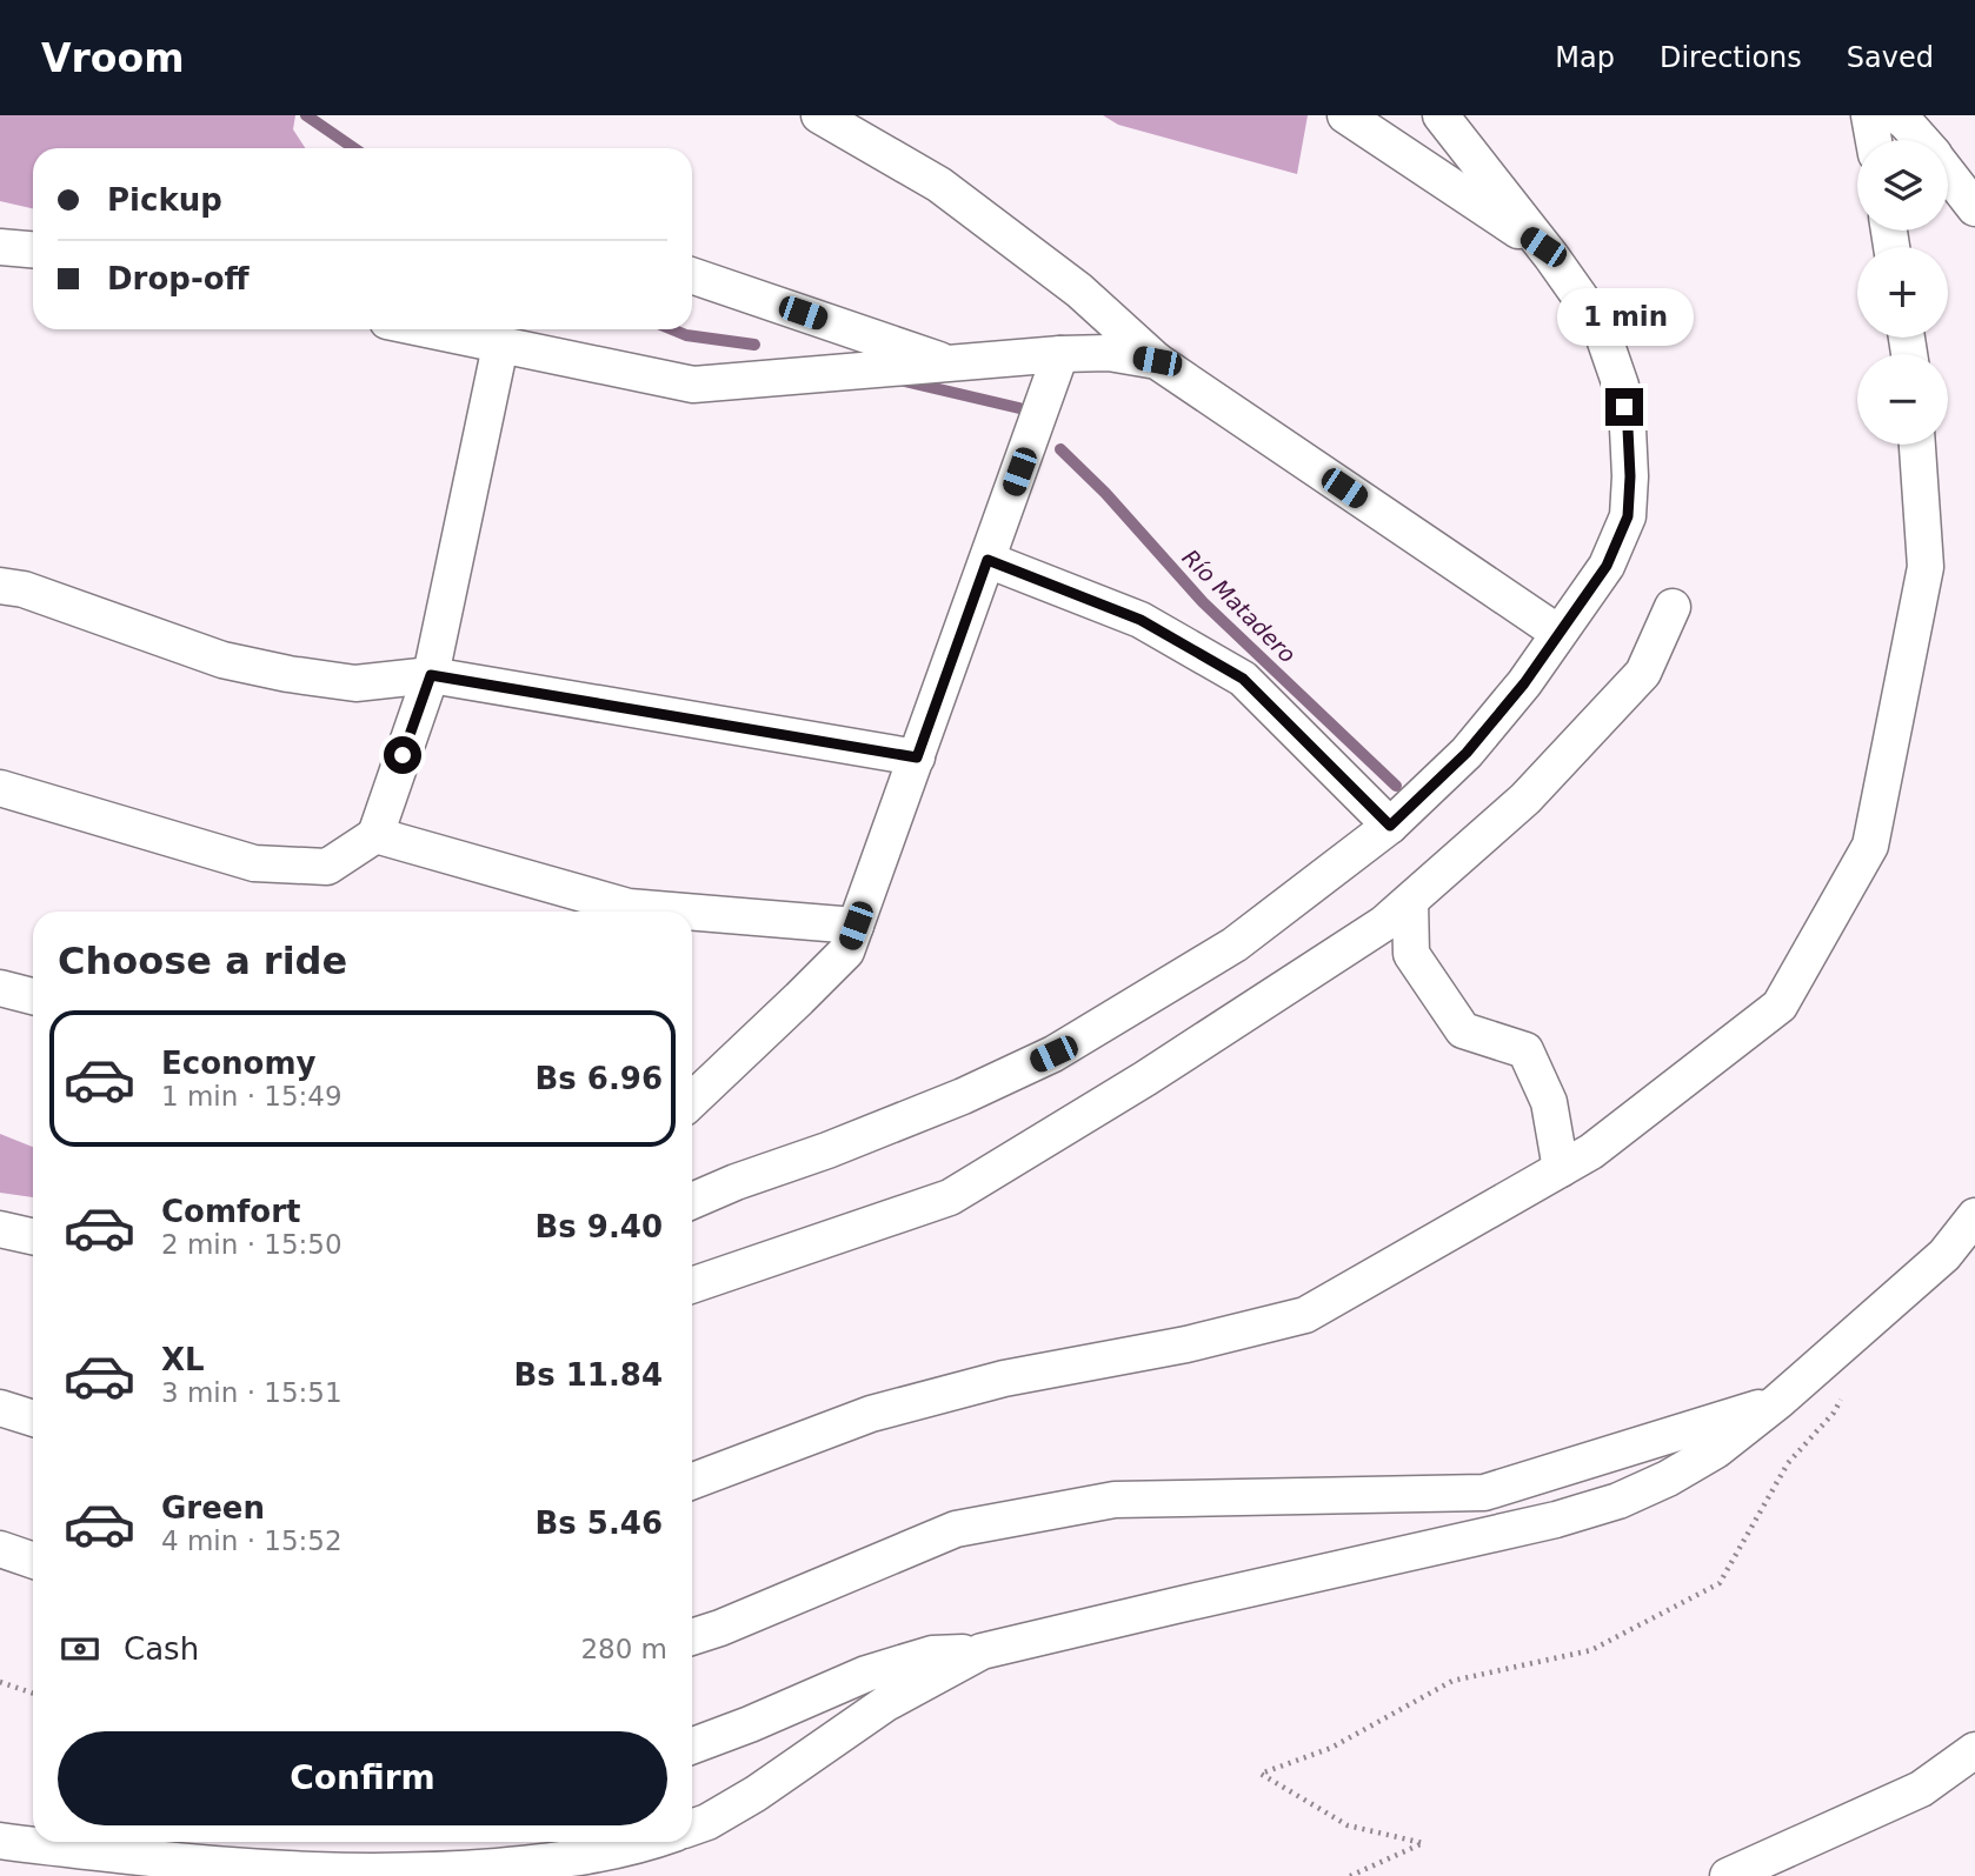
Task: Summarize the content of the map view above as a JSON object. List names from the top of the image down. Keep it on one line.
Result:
{"water":["Río Matadero"],"page":{"header":"Vroom","nav":["Map","Directions","Saved"],"map_buttons":["+","−"],"banner":["Pickup","Drop-off"],"bubble":"1 min","heading":"Choose a ride","list":[{"name":"Economy","note":"1 min · 15:49","value":"Bs 6.96"},{"name":"Comfort","note":"2 min · 15:50","value":"Bs 9.40"},{"name":"XL","note":"3 min · 15:51","value":"Bs 11.84"},{"name":"Green","note":"4 min · 15:52","value":"Bs 5.46"}],"pay":["Cash","280 m"],"buttons":"Confirm"}}
